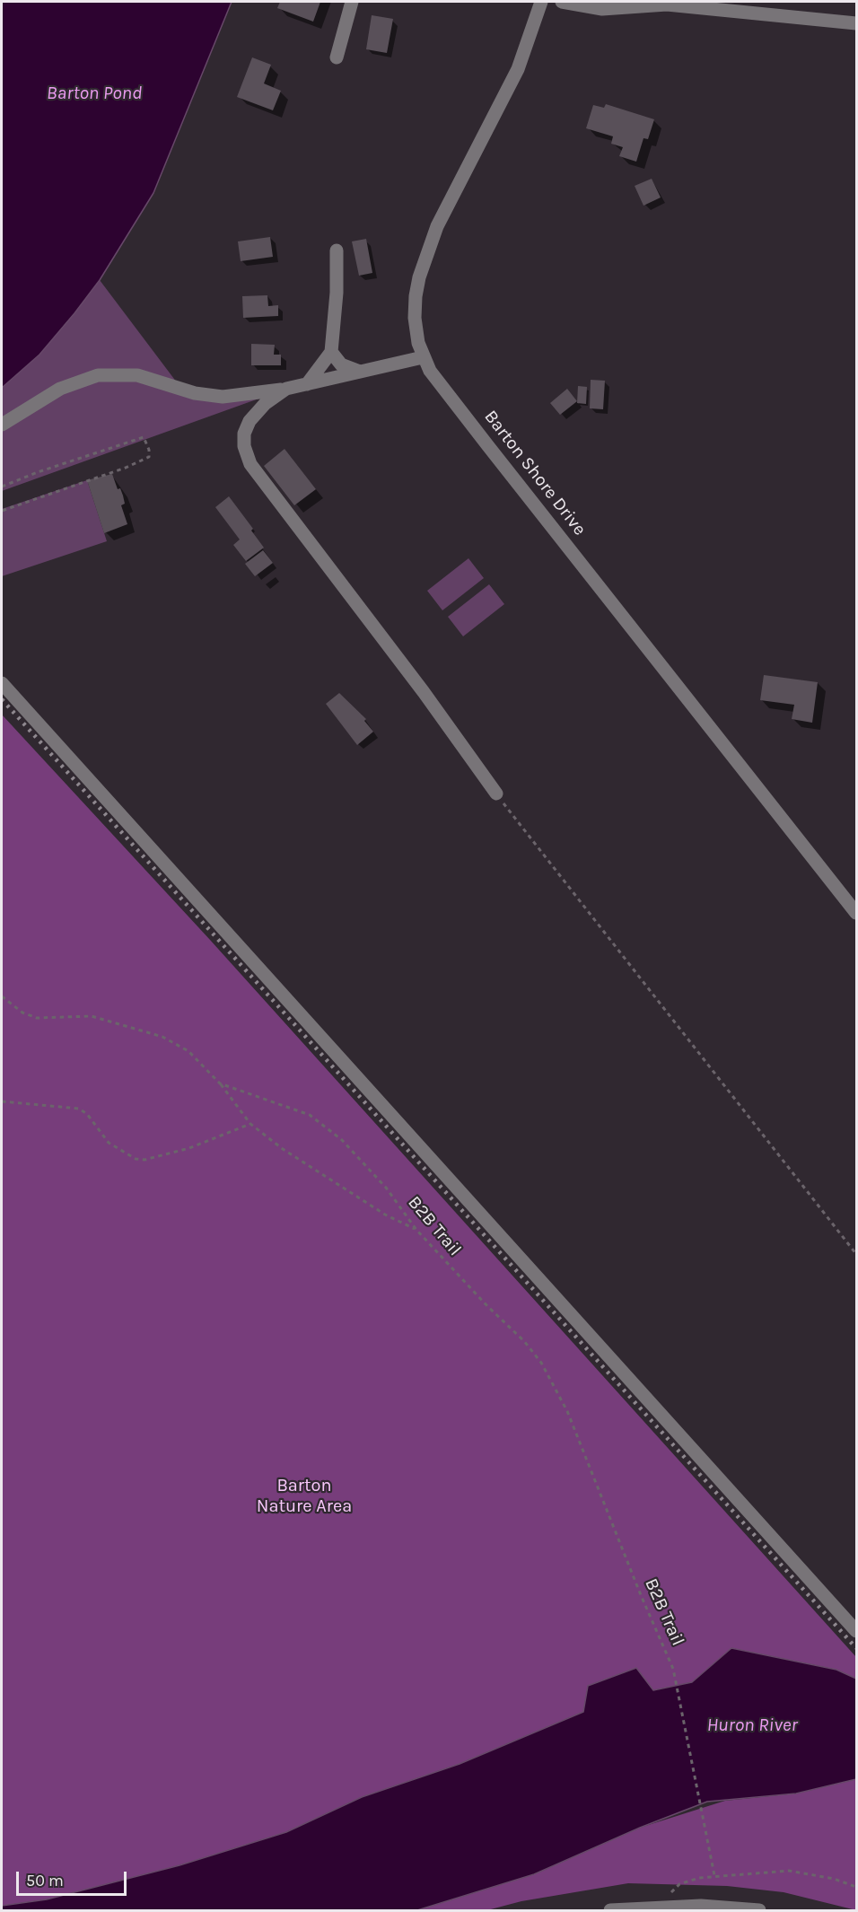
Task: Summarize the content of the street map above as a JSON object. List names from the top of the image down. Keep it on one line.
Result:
{"streets":{"street":["Barton Shore Drive"],"path":["B2B Trail"]},"water":["Barton Pond","Huron River"],"parks":["Barton Nature Area"],"scale_bar":"50 m"}
